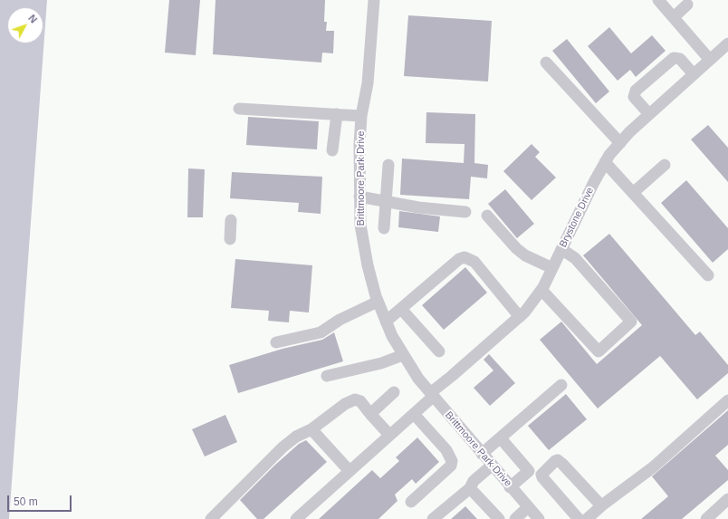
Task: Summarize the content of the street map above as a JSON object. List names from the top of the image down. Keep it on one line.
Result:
{"streets":{"street":["Brittmoore Park Drive","Brystone Drive"]},"crossings":[["Brittmoore Park Drive","Brystone Drive"]],"scale_bar":"50 m","north":"top right"}
